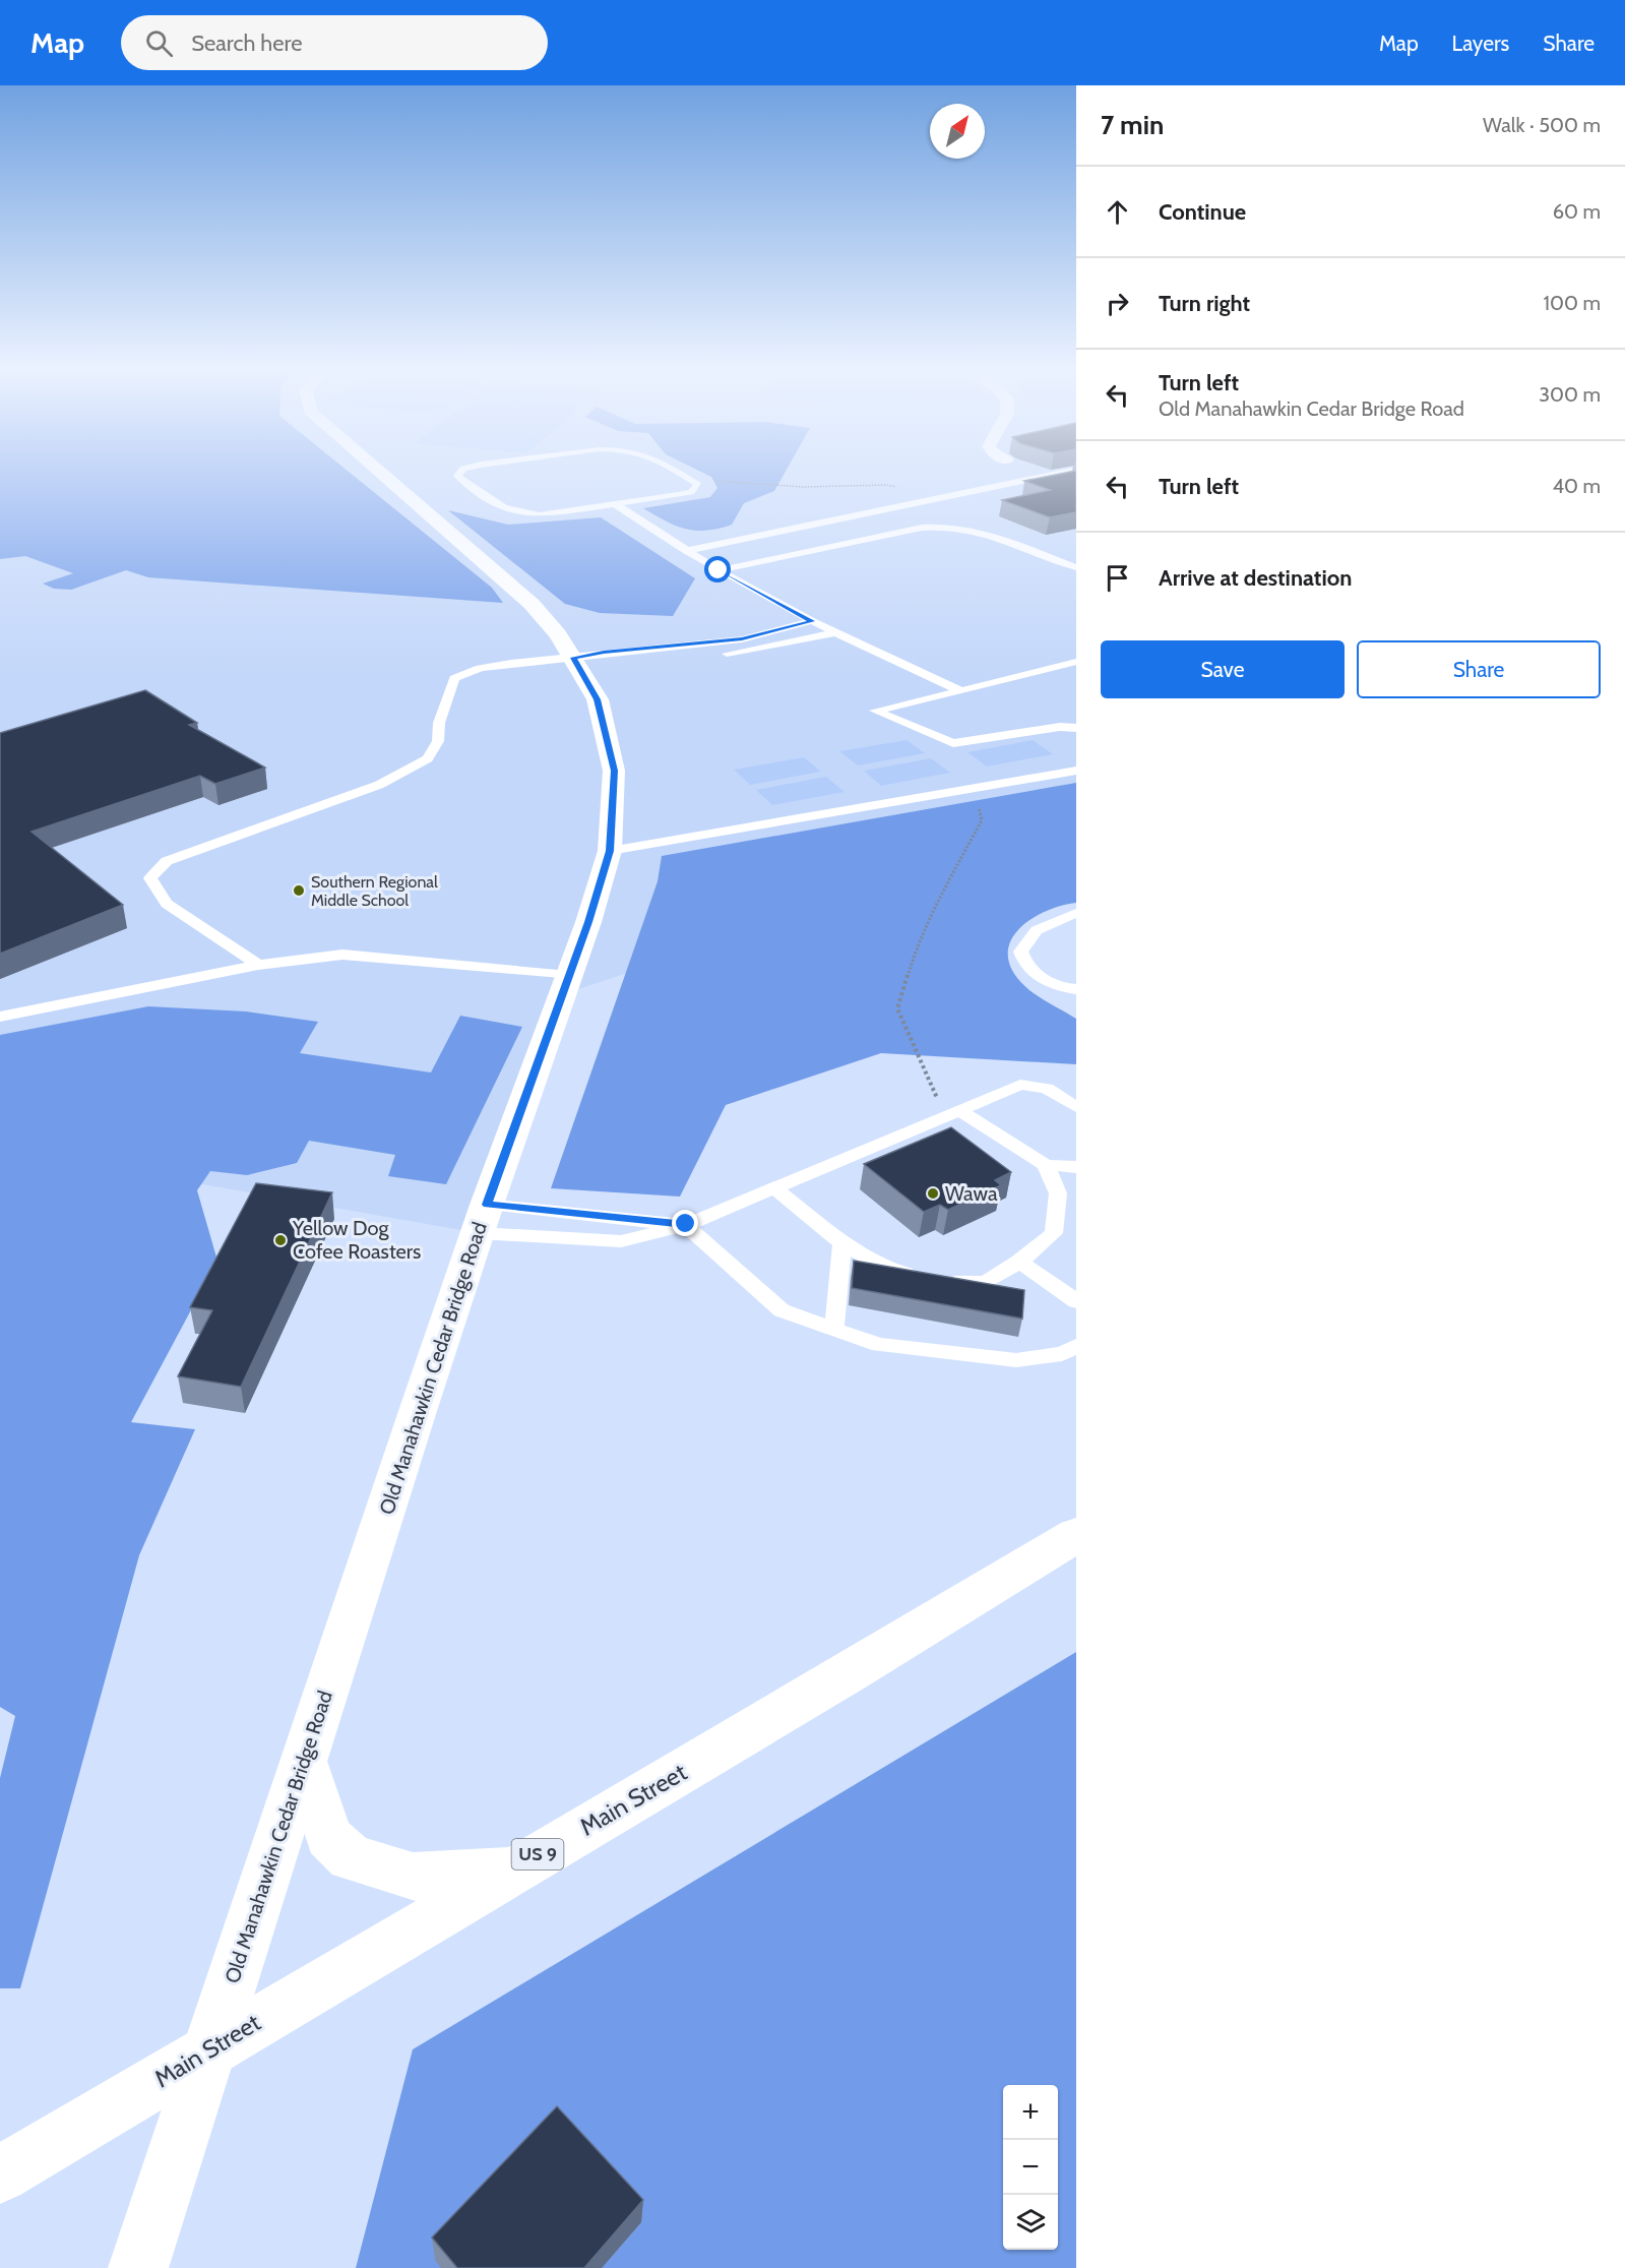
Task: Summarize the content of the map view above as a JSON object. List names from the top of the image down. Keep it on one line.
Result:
{"streets":{"main road":["Old Manahawkin Cedar Bridge Road","Main Street","US 9"]},"crossings":[["Old Manahawkin Cedar Bridge Road","Main Street"]],"places":["Southern Regional Middle School","Wawa","Yellow Dog Cofee Roasters"],"north":"top right","page":{"header":"Map","search":"Search here","nav":["Map","Layers","Share"],"heading":["7 min","Walk · 500 m"],"list":[["Continue","60 m"],["Turn right","100 m"],["Turn left","Old Manahawkin Cedar Bridge Road","300 m"],["Turn left","40 m"],"Arrive at destination"],"buttons":["Save","Share"],"map_buttons":["+","−"]}}
